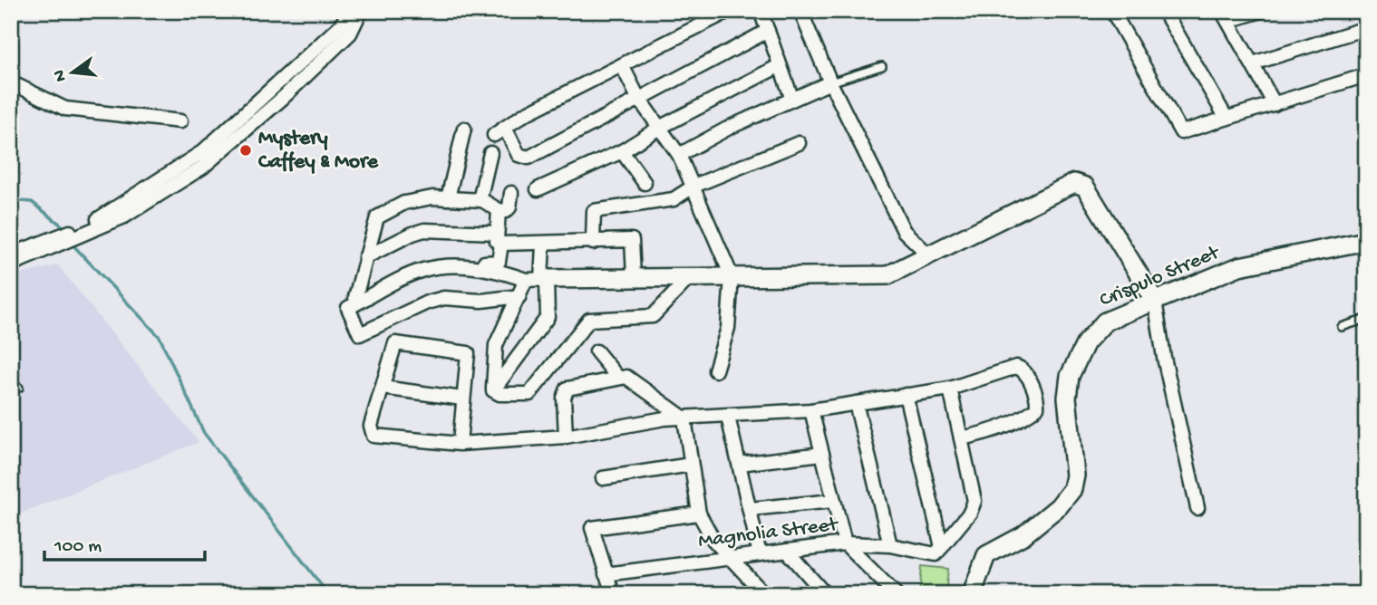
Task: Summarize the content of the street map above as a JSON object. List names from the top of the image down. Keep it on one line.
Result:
{"streets":{"street":["Crispulo Street","Magnolia Street"]},"places":["Mystery Caffey & More"],"scale_bar":"100 m","north":"left"}
